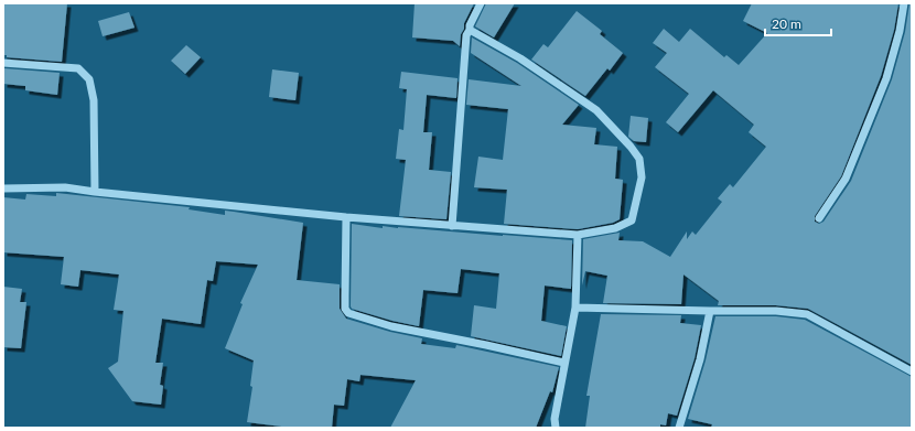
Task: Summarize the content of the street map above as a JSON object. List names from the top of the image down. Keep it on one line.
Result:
{"scale_bar":"20 m"}
